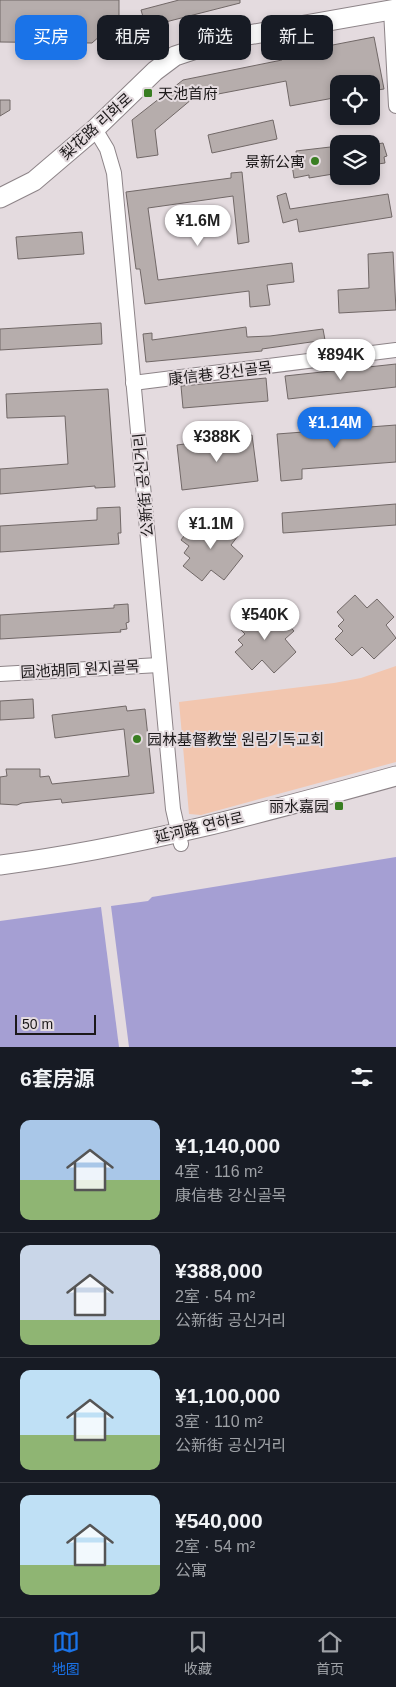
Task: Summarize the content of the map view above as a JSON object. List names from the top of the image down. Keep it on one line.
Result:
{"streets":{"main road":["梨花路 리화로","延河路 연하로"],"street":["康信巷 강신골목","公新街 공신거리","园池胡同 원지골목"]},"crossings":[["梨花路 리화로","公新街 공신거리"],["康信巷 강신골목","公新街 공신거리"],["公新街 공신거리","园池胡同 원지골목"],["公新街 공신거리","延河路 연하로"]],"places":{"transit":["天池首府","丽水嘉园"],"other":["景新公寓","园林基督教堂 원림기독교회"]},"scale_bar":"50 m","page":{"chip":["买房","租房","筛选","新上"],"price":["¥1.6M","¥894K","¥1.14M","¥388K","¥1.1M","¥540K"],"scale":"50 m","heading":"6套房源","list":[{"name":"¥1,140,000","note":"4室 · 116 m² · 康信巷 강신골목"},{"name":"¥388,000","note":"2室 · 54 m² · 公新街 공신거리"},{"name":"¥1,100,000","note":"3室 · 110 m² · 公新街 공신거리"},{"name":"¥540,000","note":"2室 · 54 m² · 公寓"}],"tabs":["地图","收藏","首页"]}}
